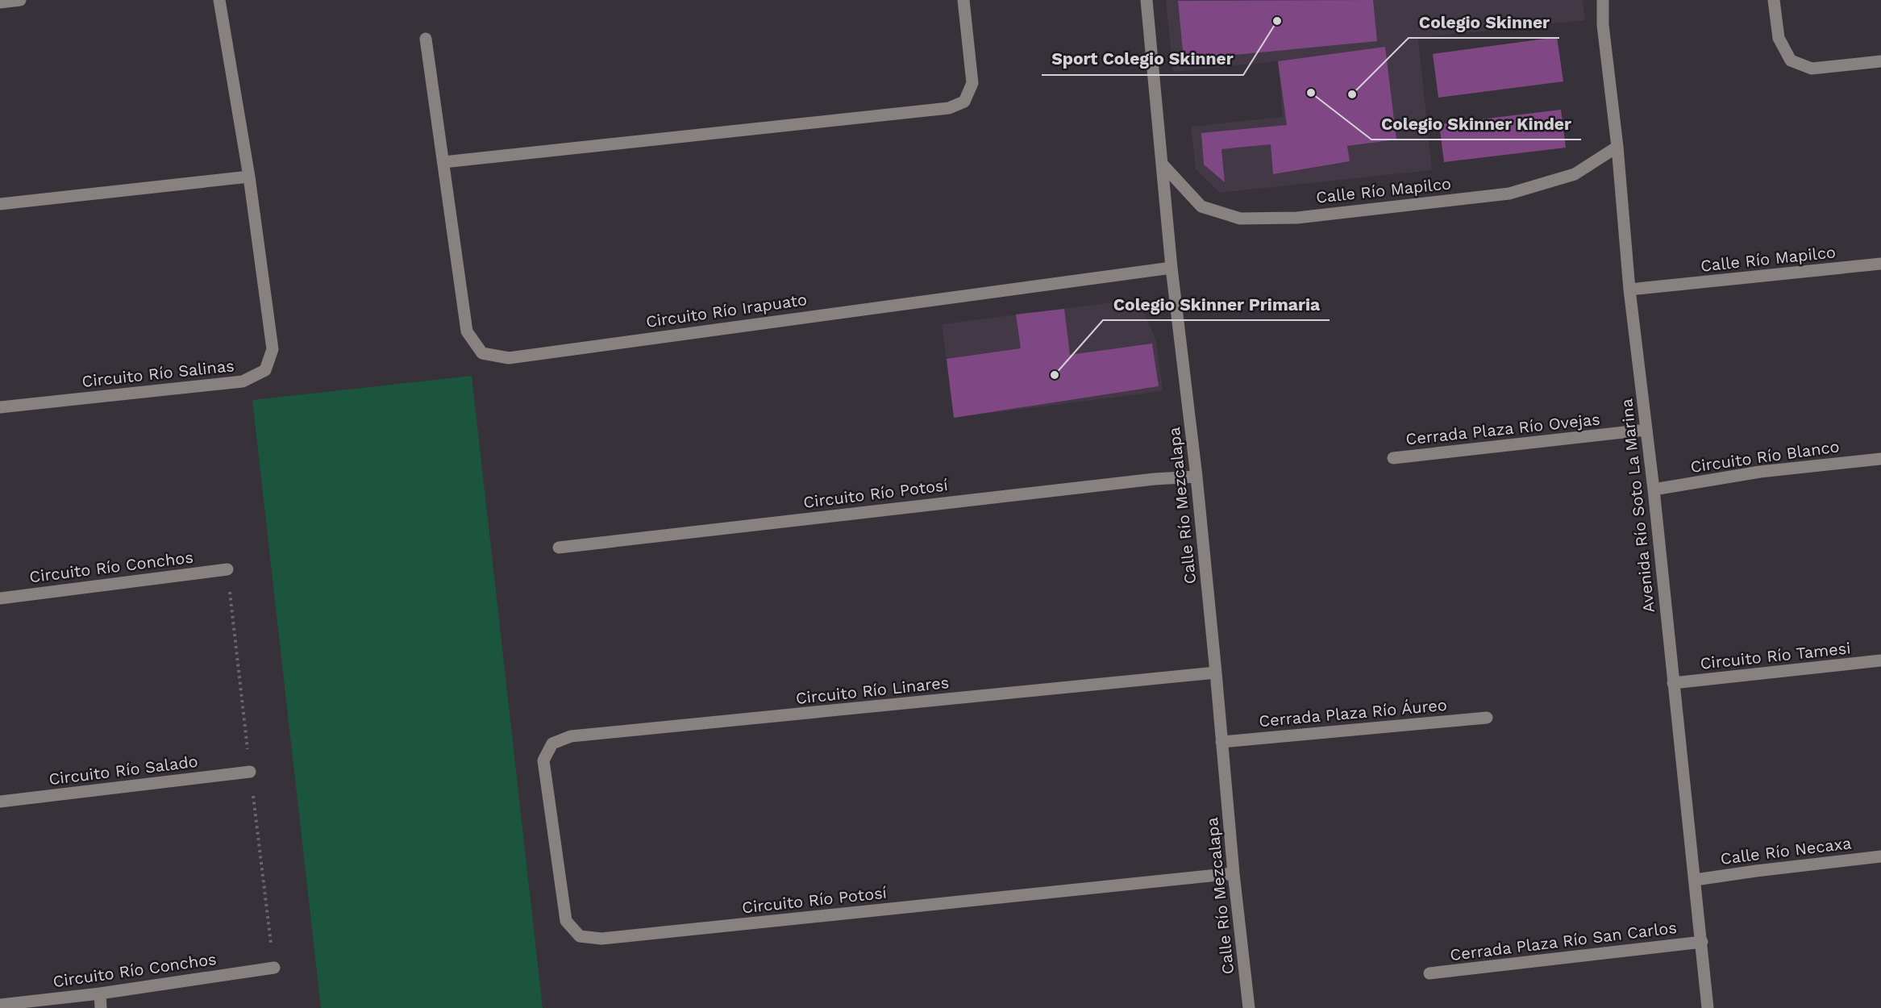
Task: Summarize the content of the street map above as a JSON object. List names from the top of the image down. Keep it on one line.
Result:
{"streets":{"street":["Calle Río Mapilco","Circuito Río Irapuato","Circuito Río Salinas","Cerrada Plaza Río Ovejas","Circuito Río Blanco","Circuito Río Potosí","Calle Río Mezcalapa","Avenida Río Soto La Marina","Circuito Río Conchos","Circuito Río Tamesi","Circuito Río Linares","Cerrada Plaza Río Áureo","Circuito Río Salado","Calle Río Necaxa","Cerrada Plaza Río San Carlos"]},"crossings":[["Calle Río Mapilco","Calle Río Mezcalapa"],["Calle Río Mapilco","Avenida Río Soto La Marina"],["Circuito Río Irapuato","Calle Río Mezcalapa"],["Cerrada Plaza Río Ovejas","Avenida Río Soto La Marina"],["Circuito Río Blanco","Avenida Río Soto La Marina"],["Circuito Río Potosí","Calle Río Mezcalapa"],["Circuito Río Potosí","Circuito Río Linares"],["Calle Río Mezcalapa","Circuito Río Linares"],["Calle Río Mezcalapa","Cerrada Plaza Río Áureo"],["Avenida Río Soto La Marina","Circuito Río Tamesi"],["Avenida Río Soto La Marina","Calle Río Necaxa"],["Avenida Río Soto La Marina","Cerrada Plaza Río San Carlos"]],"places":["Sport Colegio Skinner","Colegio Skinner Kinder","Colegio Skinner","Colegio Skinner Primaria"]}
